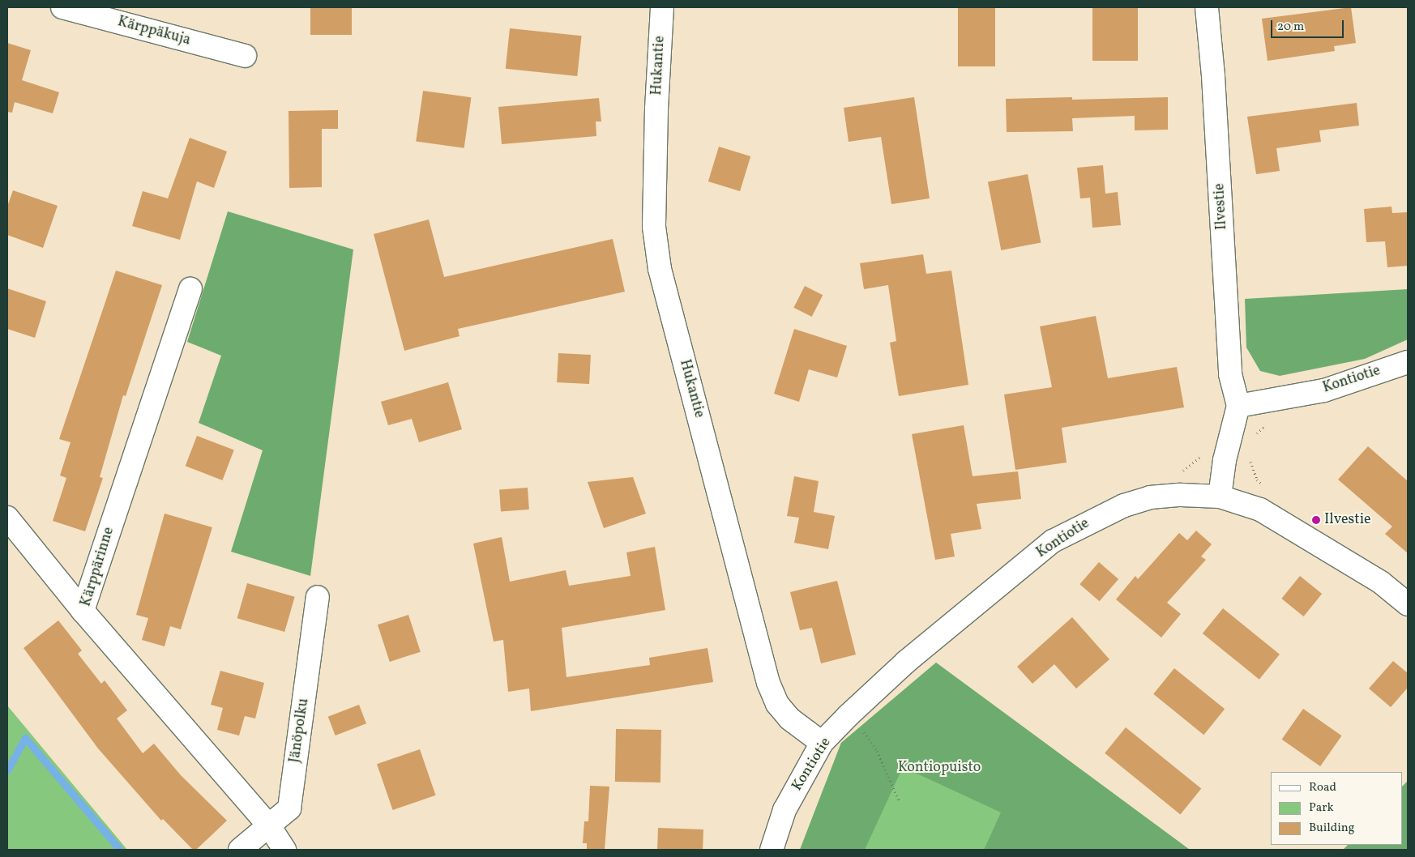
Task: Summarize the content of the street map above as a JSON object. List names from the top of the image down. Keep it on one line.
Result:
{"streets":{"street":["Kärppäkuja","Hukantie","Ilvestie","Kontiotie","Kärppärinne","Jänöpolku"]},"crossings":[["Hukantie","Kontiotie"],["Ilvestie","Kontiotie"],["Kärppärinne","Jänöpolku"]],"parks":["Kontiopuisto"],"places":["Ilvestie"],"legend":["Road","Park","Building"],"scale_bar":"20 m"}
